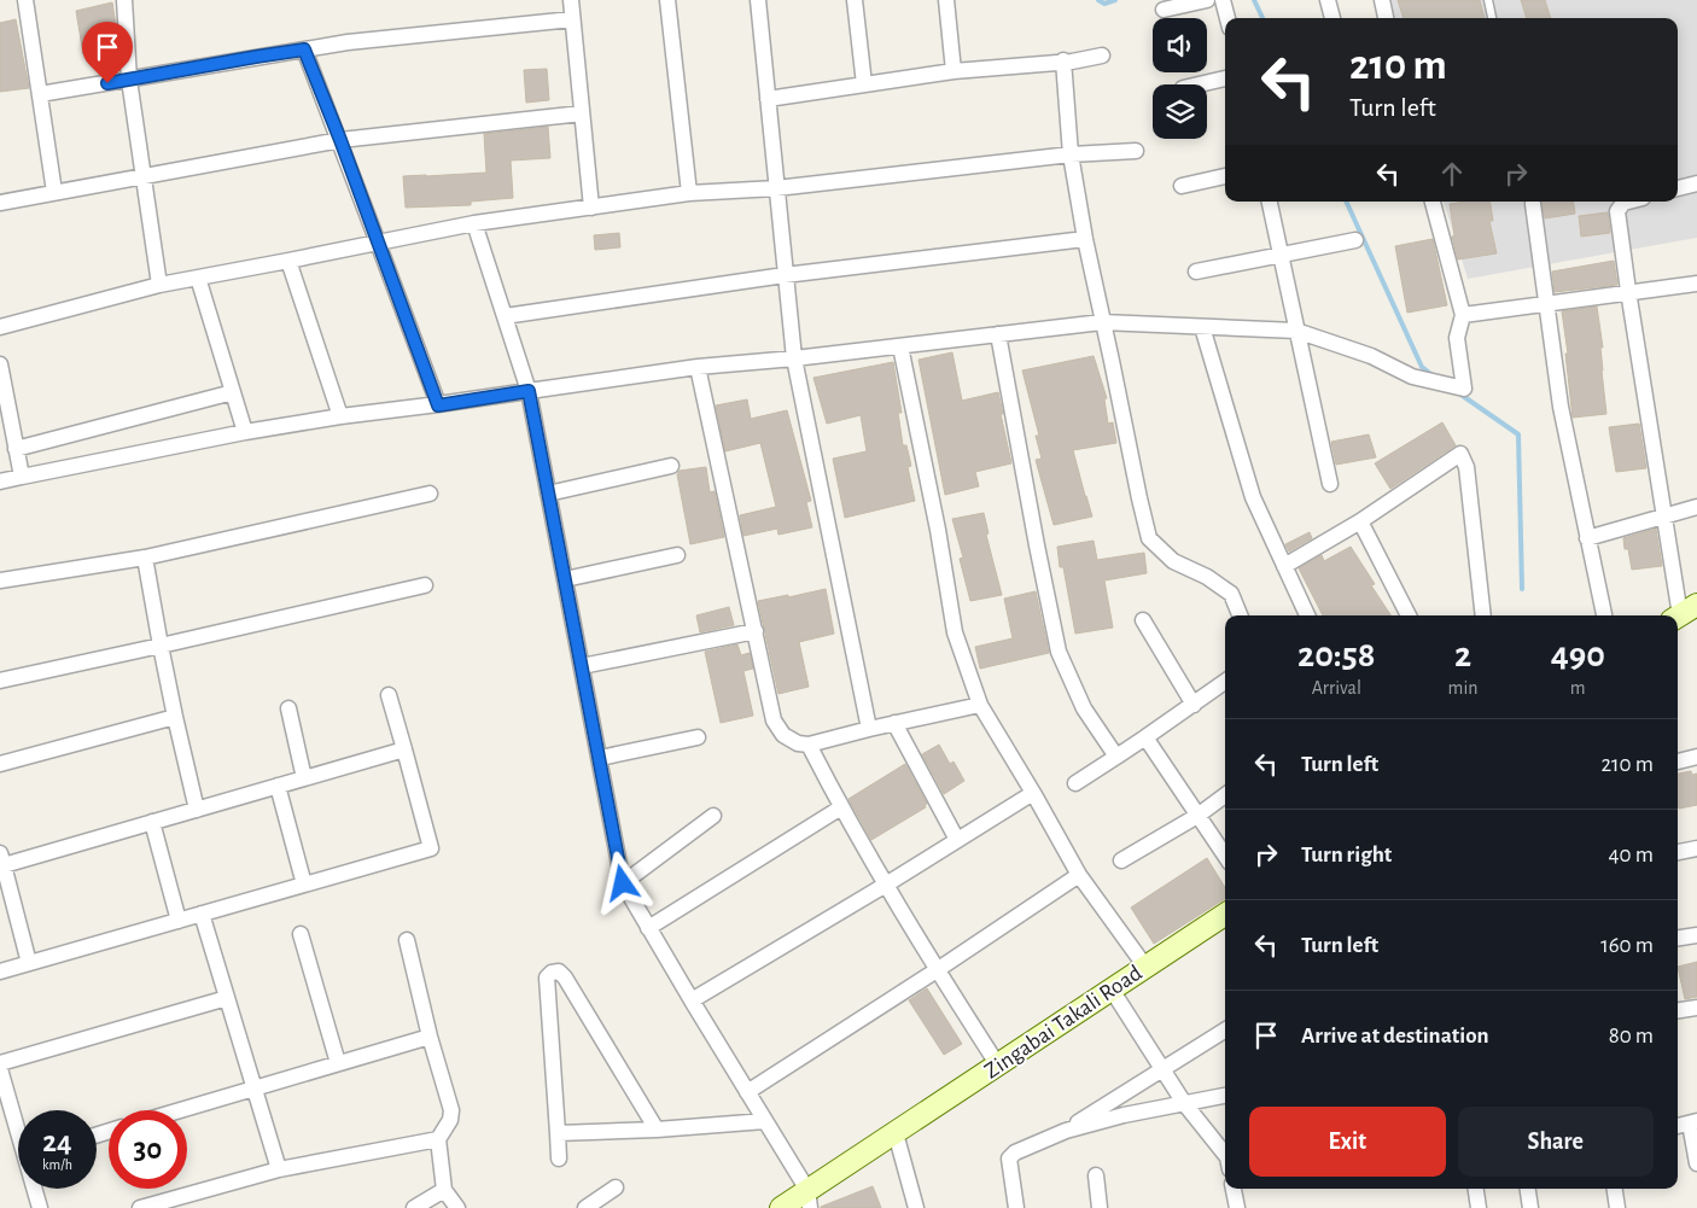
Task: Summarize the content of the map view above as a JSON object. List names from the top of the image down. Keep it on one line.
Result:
{"streets":{"street":["Zingabai Takali Road"]},"page":{"turn":["210 m","Turn left"],"eta":["20:58","Arrival","2","min","490","m"],"list":[{"name":"Turn left","value":"210 m"},{"name":"Turn right","value":"40 m"},{"name":"Turn left","value":"160 m"},{"name":"Arrive at destination","value":"80 m"}],"buttons":["Exit","Share"],"speed":"24 km/h","limit":"30"}}
